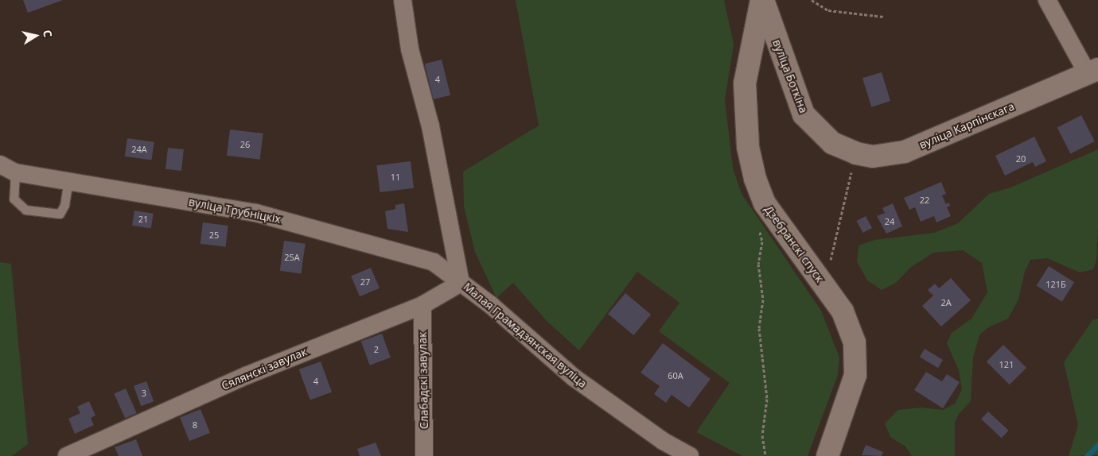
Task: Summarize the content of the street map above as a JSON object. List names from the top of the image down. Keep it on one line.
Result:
{"streets":{"street":["вуліца Боткіна","вуліца Карпінскага","вуліца Трубніцкіх","Дзебранскі спуск","Малая Грамадзянская вуліца","Сялянскі завулак","Слабадскі завулак"]},"crossings":[["вуліца Боткіна","вуліца Карпінскага"],["вуліца Боткіна","Дзебранскі спуск"],["вуліца Трубніцкіх","Малая Грамадзянская вуліца"],["вуліца Трубніцкіх","Сялянскі завулак"],["Малая Грамадзянская вуліца","Сялянскі завулак"],["Сялянскі завулак","Слабадскі завулак"]],"house_numbers":["4","26","24А","20","11","22","21","24","25","25А","27","121Б","2А","2","121","60А","4","3","8"],"north":"right"}
